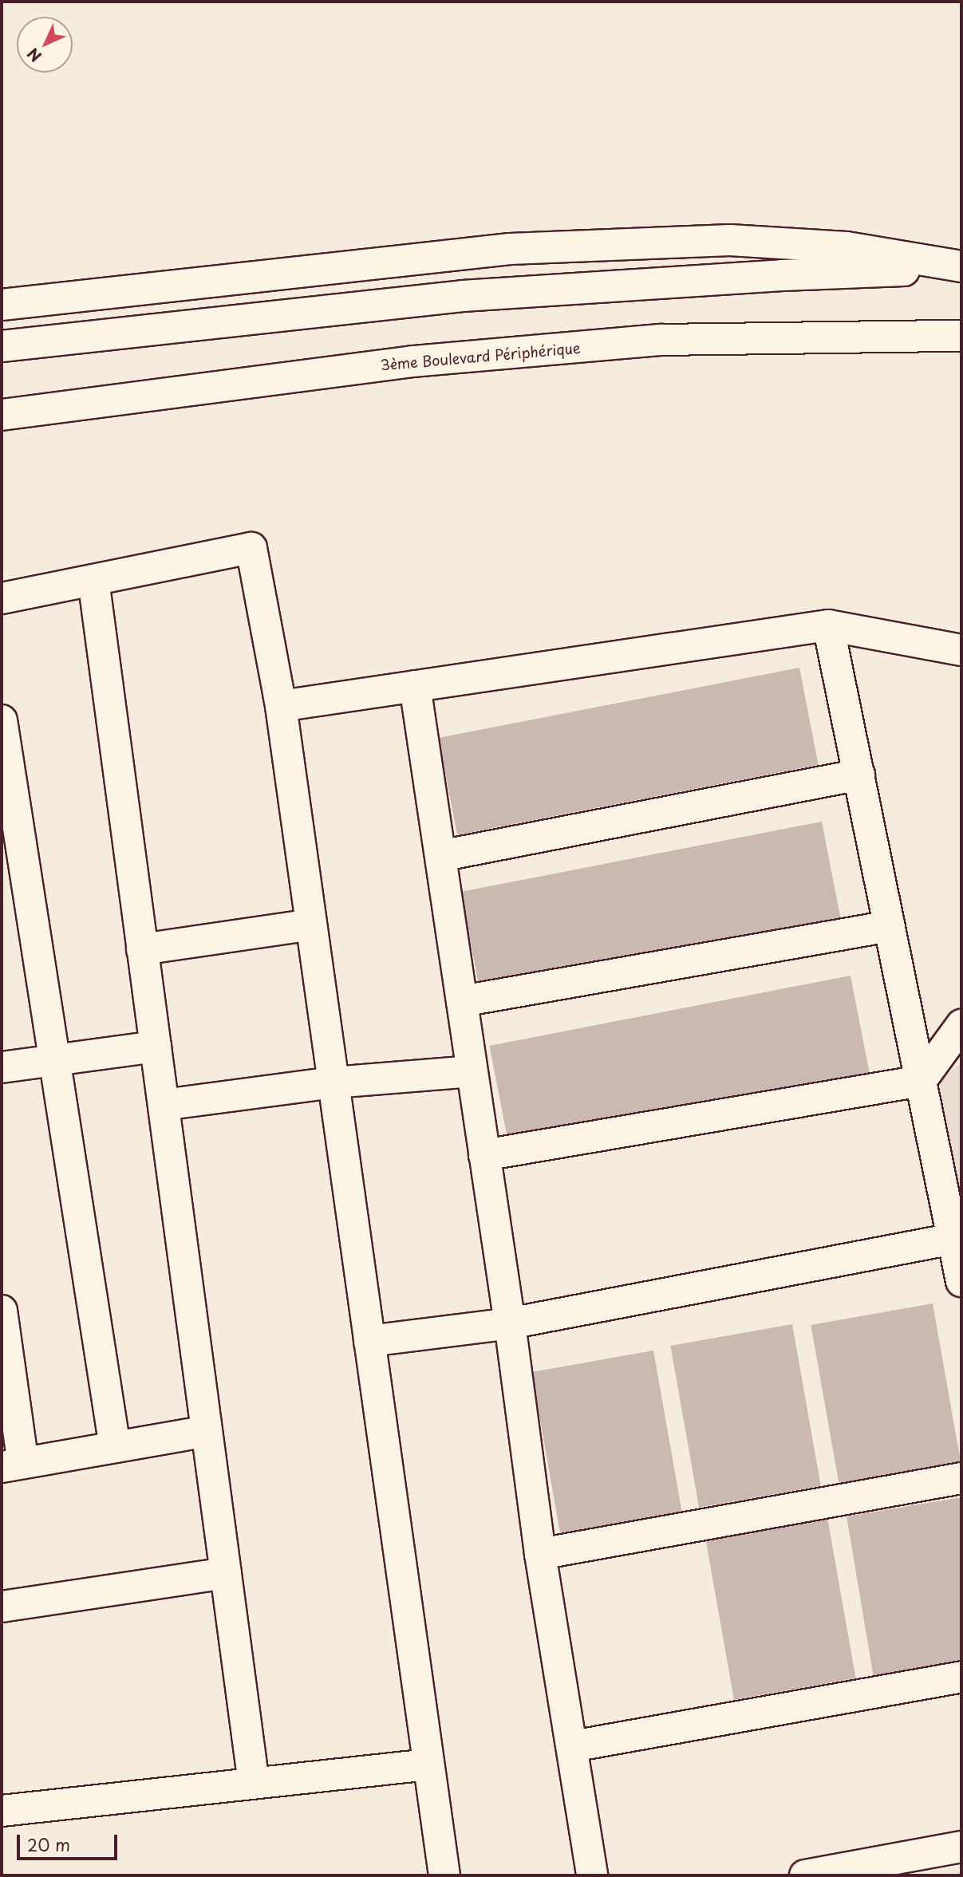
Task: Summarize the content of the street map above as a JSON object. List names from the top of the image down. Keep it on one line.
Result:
{"streets":{"main road":["3ème Boulevard Périphérique"]},"scale_bar":"20 m","north":"bottom left"}
